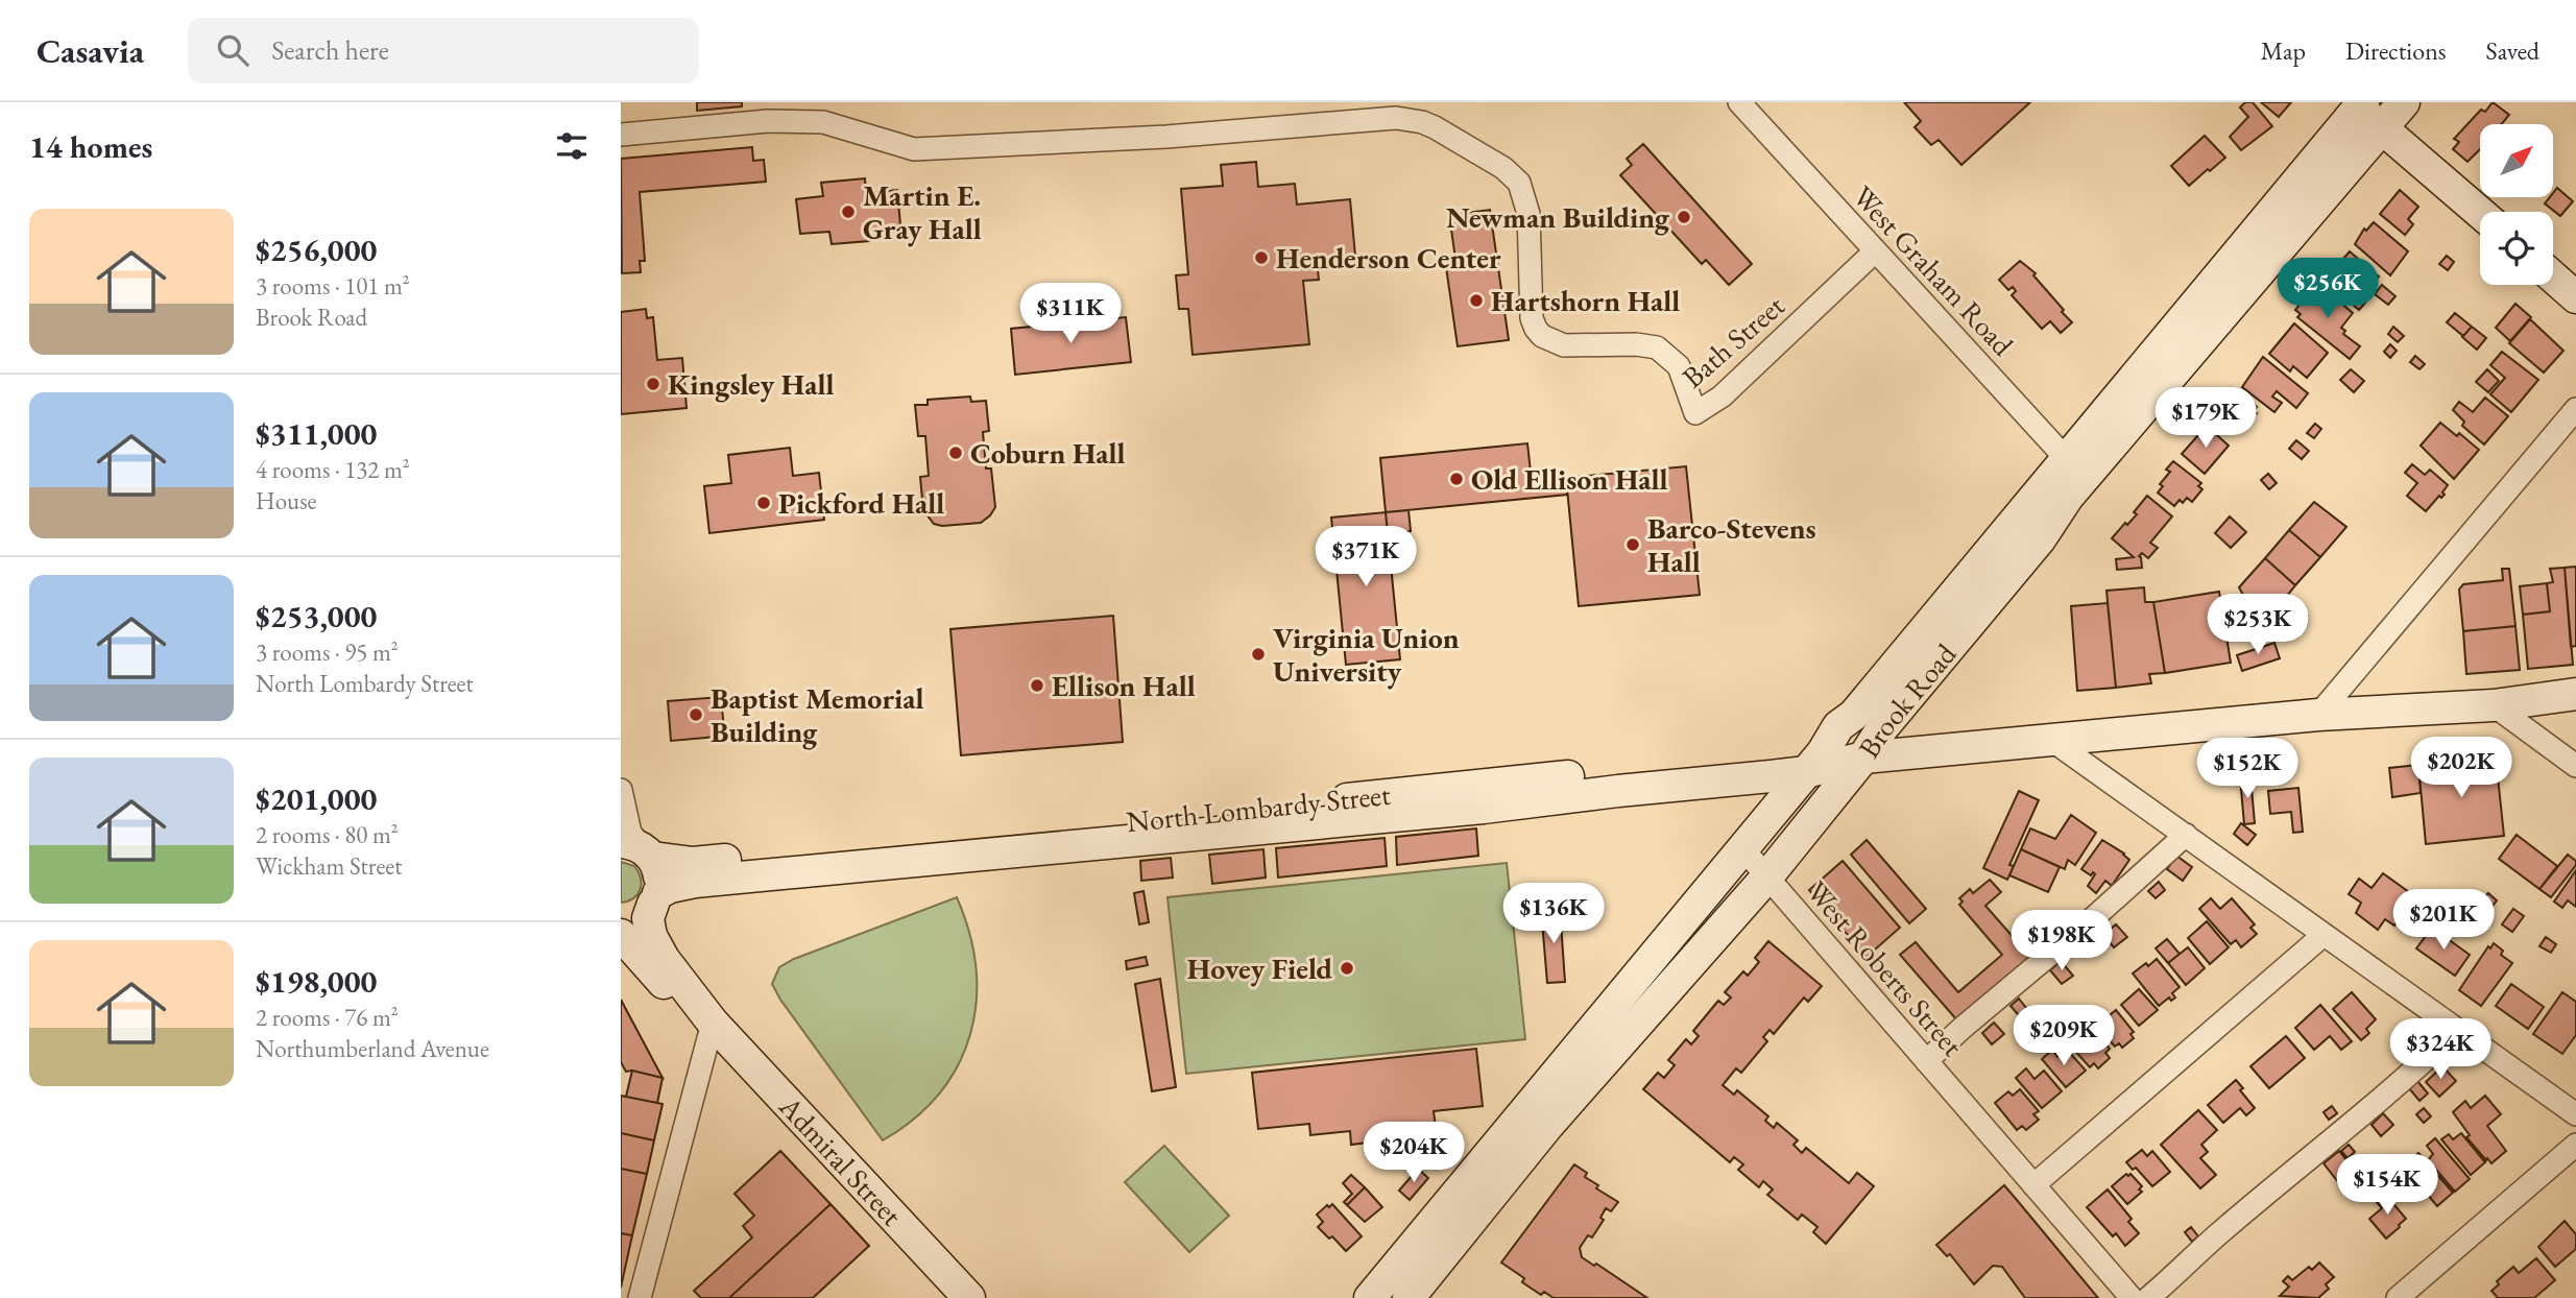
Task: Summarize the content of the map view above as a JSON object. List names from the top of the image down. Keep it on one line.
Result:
{"streets":{"main road":["Brook Road","North Lombardy Street","Admiral Street"],"street":["West Graham Road","Bath Street","West Roberts Street"]},"crossings":[["West Graham Road","Bath Street"],["West Graham Road","Brook Road"],["Brook Road","North Lombardy Street"],["Brook Road","West Roberts Street"],["North Lombardy Street","Admiral Street"]],"places":["Martin E. Gray Hall","Newman Building","Henderson Center","Hartshorn Hall","Kingsley Hall","Coburn Hall","Old Ellison Hall","Pickford Hall","Barco-Stevens Hall","Virginia Union University","Ellison Hall","Baptist Memorial Building","Hovey Field"],"north":"top right","page":{"header":"Casavia","search":"Search here","nav":["Map","Directions","Saved"],"heading":"14 homes","list":[{"name":"$256,000","note":"3 rooms · 101 m² · Brook Road"},{"name":"$311,000","note":"4 rooms · 132 m² · House"},{"name":"$253,000","note":"3 rooms · 95 m² · North Lombardy Street"},{"name":"$201,000","note":"2 rooms · 80 m² · Wickham Street"},{"name":"$198,000","note":"2 rooms · 76 m² · Northumberland Avenue"}],"price":["$256K","$311K","$179K","$371K","$253K","$202K","$152K","$136K","$201K","$198K","$209K","$324K","$204K","$154K"]}}
